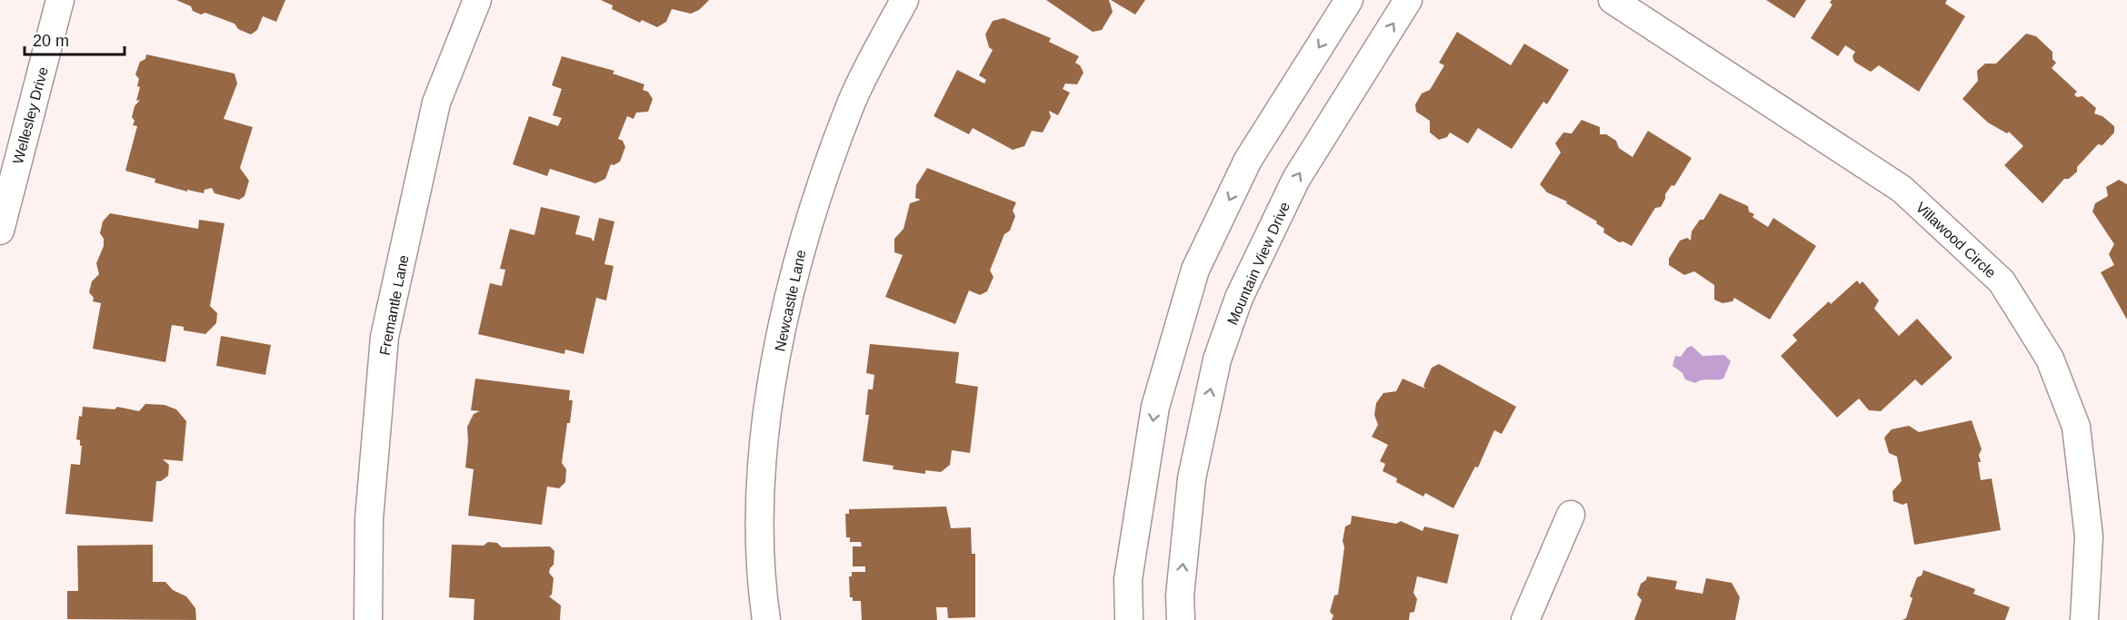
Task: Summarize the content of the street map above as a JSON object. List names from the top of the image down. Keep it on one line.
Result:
{"streets":{"street":["Wellesley Drive","Villawood Circle","Mountain View Drive","Newcastle Lane","Fremantle Lane"]},"scale_bar":"20 m"}
